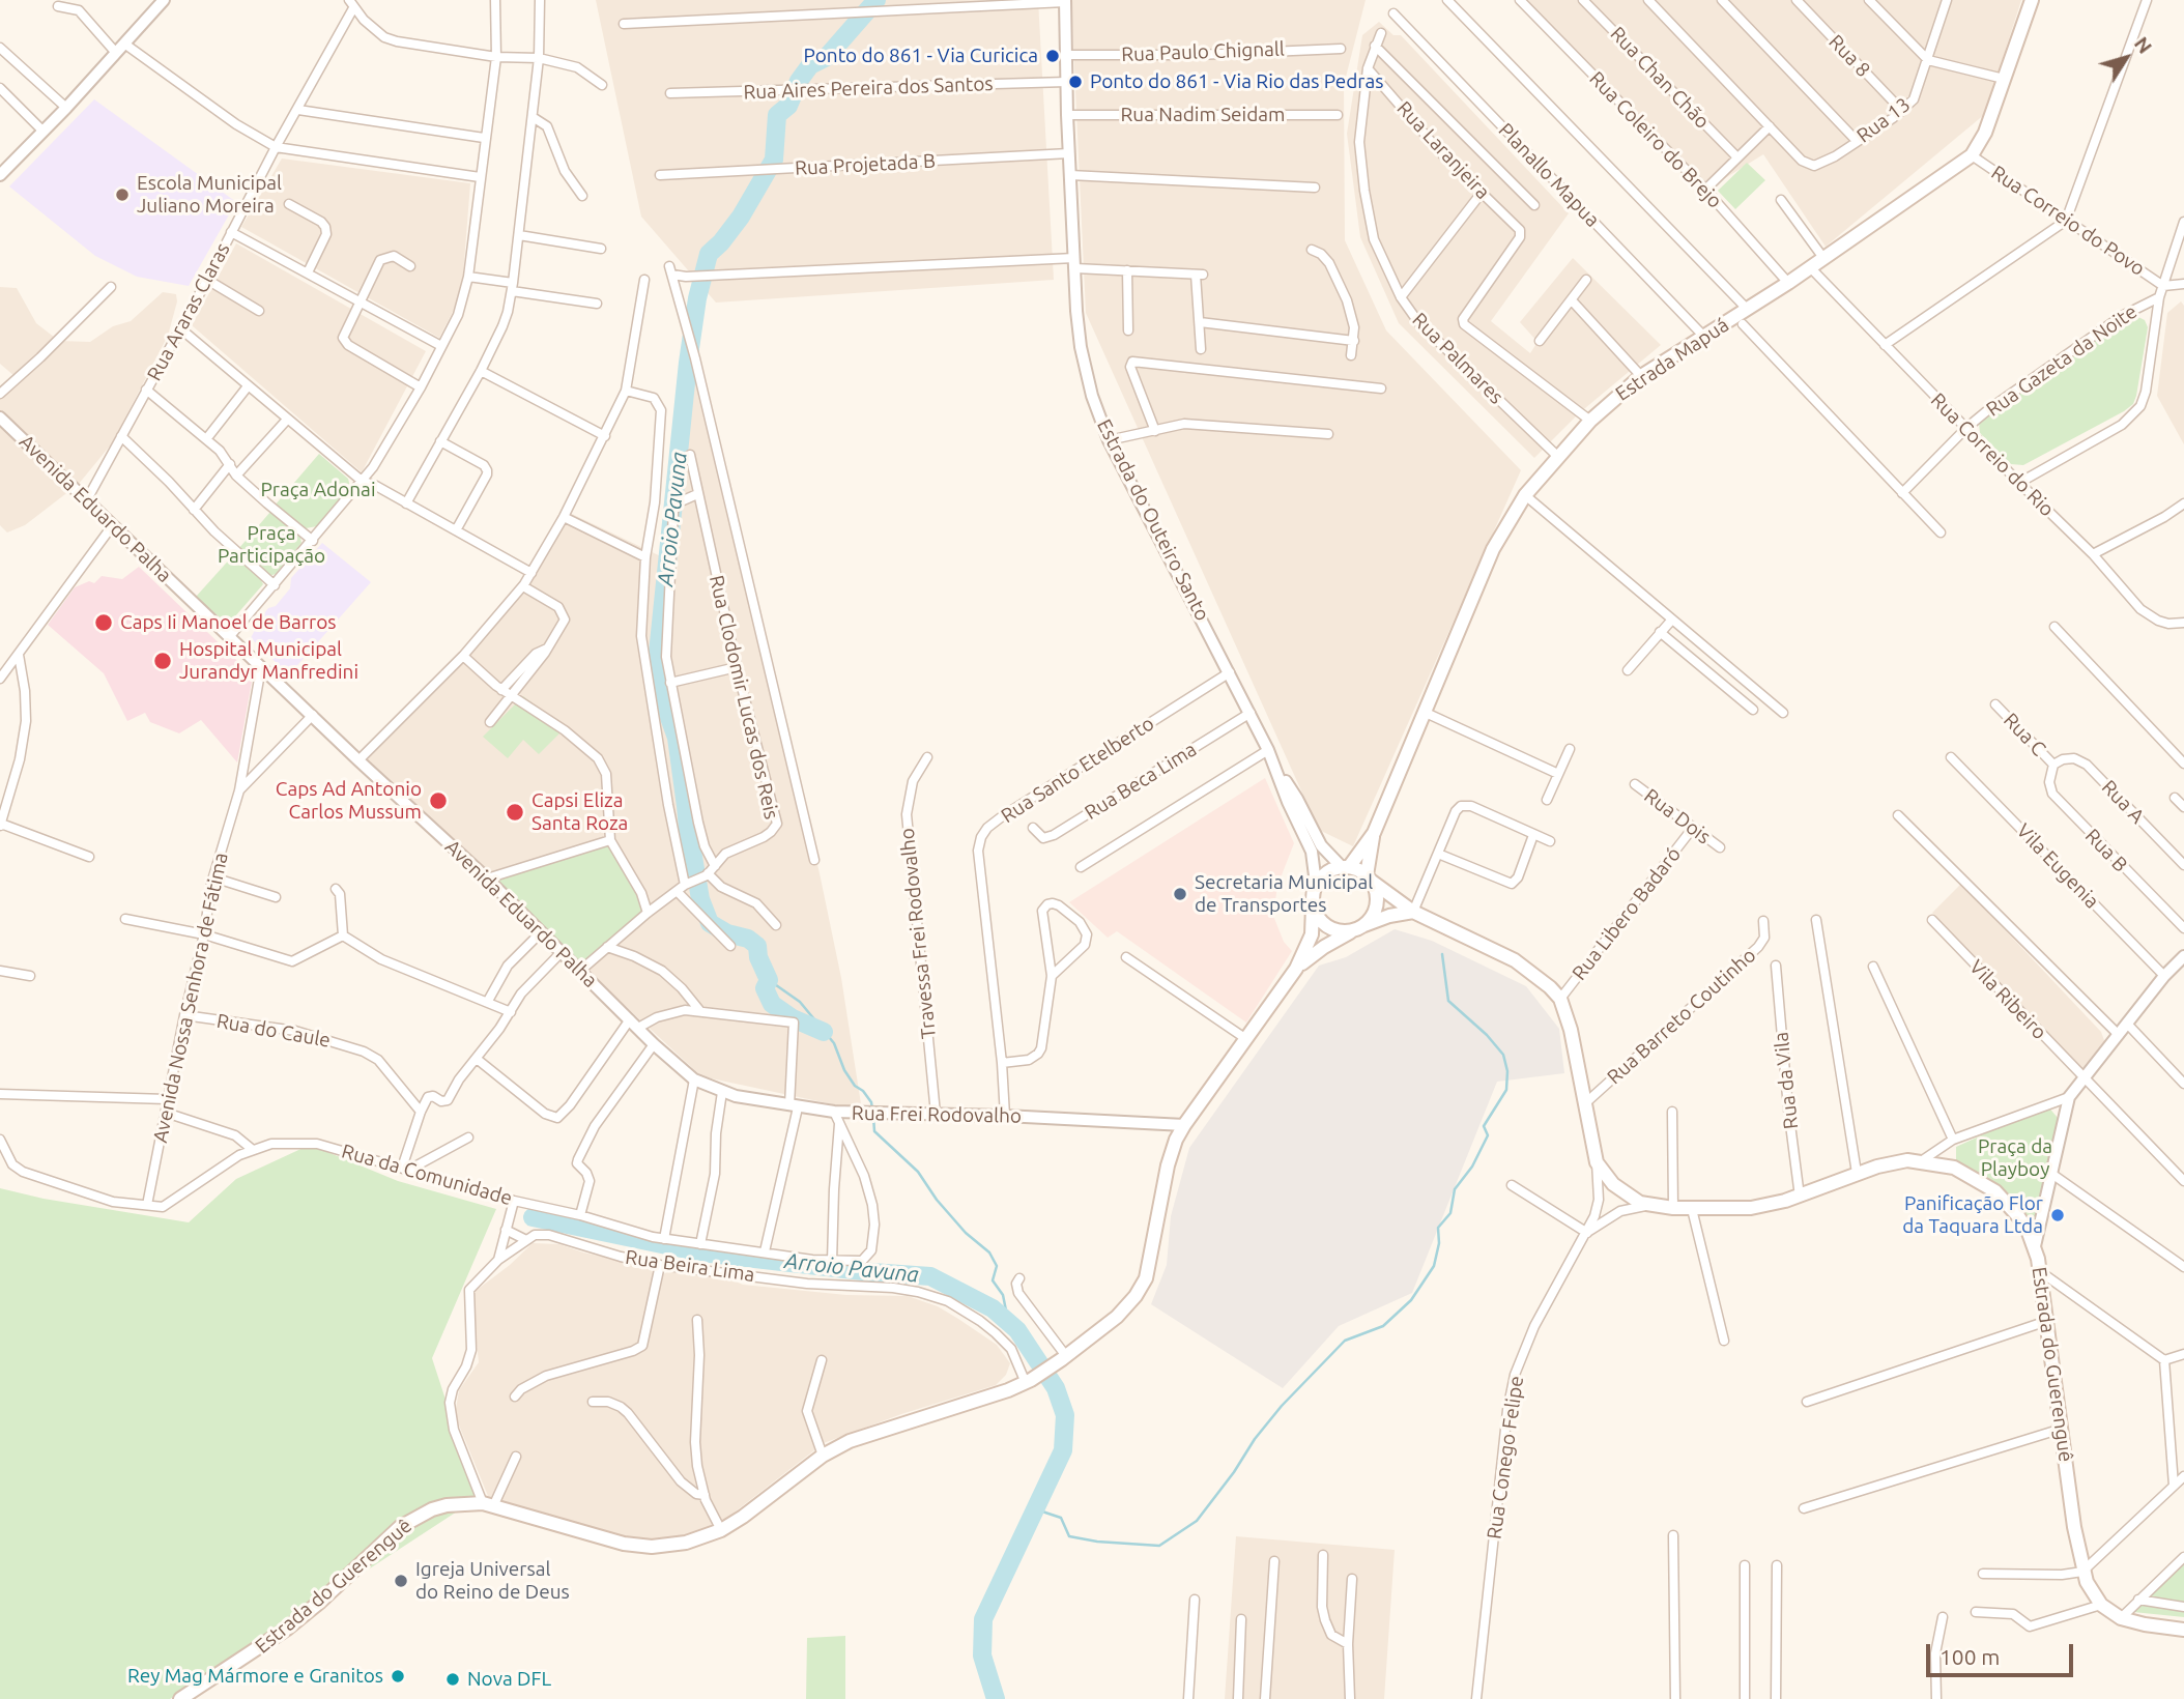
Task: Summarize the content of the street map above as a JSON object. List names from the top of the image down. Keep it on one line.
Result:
{"streets":{"main road":["Estrada Mapuá","Estrada do Guerenguê"],"street":["Rua Paulo Chignall","Rua 8","Rua Chan Chão","Rua Aires Pereira dos Santos","Rua Nadim Seidam","Rua 13","Rua Coleiro do Brejo","Rua Laranjeira","Rua Projetada B","Planallo Mapua","Rua Correio do Povo","Rua Araras Claras","Rua Palmares","Rua Gazeta da Noite","Rua Correio do Rio","Avenida Eduardo Palha","Estrada do Outeiro Santo","Rua Clodomir Lucas dos Reis","Rua C","Rua Santo Etelberto","Rua Beca Lima","Rua A","Rua Dois","Rua B","Vila Eugenia","Rua Libero Badaró","Travessa Frei Rodovalho","Avenida Nossa Senhora de Fátima","Vila Ribeiro","Rua Barreto Coutinho","Rua do Caule","Rua da Vila","Rua Frei Rodovalho","Rua da Comunidade","Rua Beira Lima","Rua Conego Felipe"]},"crossings":[["Rua Paulo Chignall","Estrada do Outeiro Santo"],["Rua 8","Rua 13"],["Rua Aires Pereira dos Santos","Estrada do Outeiro Santo"],["Rua Nadim Seidam","Estrada do Outeiro Santo"],["Rua Coleiro do Brejo","Estrada Mapuá"],["Rua Laranjeira","Rua Palmares"],["Rua Laranjeira","Estrada Mapuá"],["Rua Projetada B","Estrada do Outeiro Santo"],["Planallo Mapua","Estrada Mapuá"],["Rua Correio do Povo","Estrada Mapuá"],["Rua Araras Claras","Avenida Eduardo Palha"],["Rua Palmares","Estrada Mapuá"],["Estrada Mapuá","Rua Correio do Rio"],["Estrada Mapuá","Estrada do Outeiro Santo"],["Estrada Mapuá","Estrada do Guerenguê"],["Rua Gazeta da Noite","Rua Correio do Rio"],["Avenida Eduardo Palha","Rua Clodomir Lucas dos Reis"],["Avenida Eduardo Palha","Avenida Nossa Senhora de Fátima"],["Avenida Eduardo Palha","Rua Frei Rodovalho"],["Estrada do Outeiro Santo","Rua Clodomir Lucas dos Reis"],["Estrada do Outeiro Santo","Rua Santo Etelberto"],["Estrada do Outeiro Santo","Rua Beca Lima"],["Estrada do Outeiro Santo","Estrada do Guerenguê"],["Rua C","Rua A"],["Rua C","Rua B"],["Rua Santo Etelberto","Rua Frei Rodovalho"],["Rua A","Rua B"],["Rua Dois","Rua Libero Badaró"],["Rua Libero Badaró","Estrada do Guerenguê"],["Travessa Frei Rodovalho","Rua Frei Rodovalho"],["Avenida Nossa Senhora de Fátima","Rua do Caule"],["Avenida Nossa Senhora de Fátima","Rua da Comunidade"],["Rua Barreto Coutinho","Estrada do Guerenguê"],["Rua da Vila","Estrada do Guerenguê"],["Rua Frei Rodovalho","Rua da Comunidade"],["Rua Frei Rodovalho","Estrada do Guerenguê"],["Rua Beira Lima","Estrada do Guerenguê"],["Estrada do Guerenguê","Rua Conego Felipe"]],"water":["Arroio Pavuna"],"parks":["Praça Adonai","Praça Participação","Praça da Playboy"],"places":["Ponto do 861 - Via Curicica","Ponto do 861 - Via Rio das Pedras","Escola Municipal Juliano Moreira","Caps Ii Manoel de Barros","Hospital Municipal Jurandyr Manfredini","Caps Ad Antonio Carlos Mussum","Capsi Eliza Santa Roza","Secretaria Municipal de Transportes","Panificação Flor da Taquara Ltda","Igreja Universal do Reino de Deus","Rey Mag Mármore e Granitos","Nova DFL"],"scale_bar":"100 m","north":"top right"}
